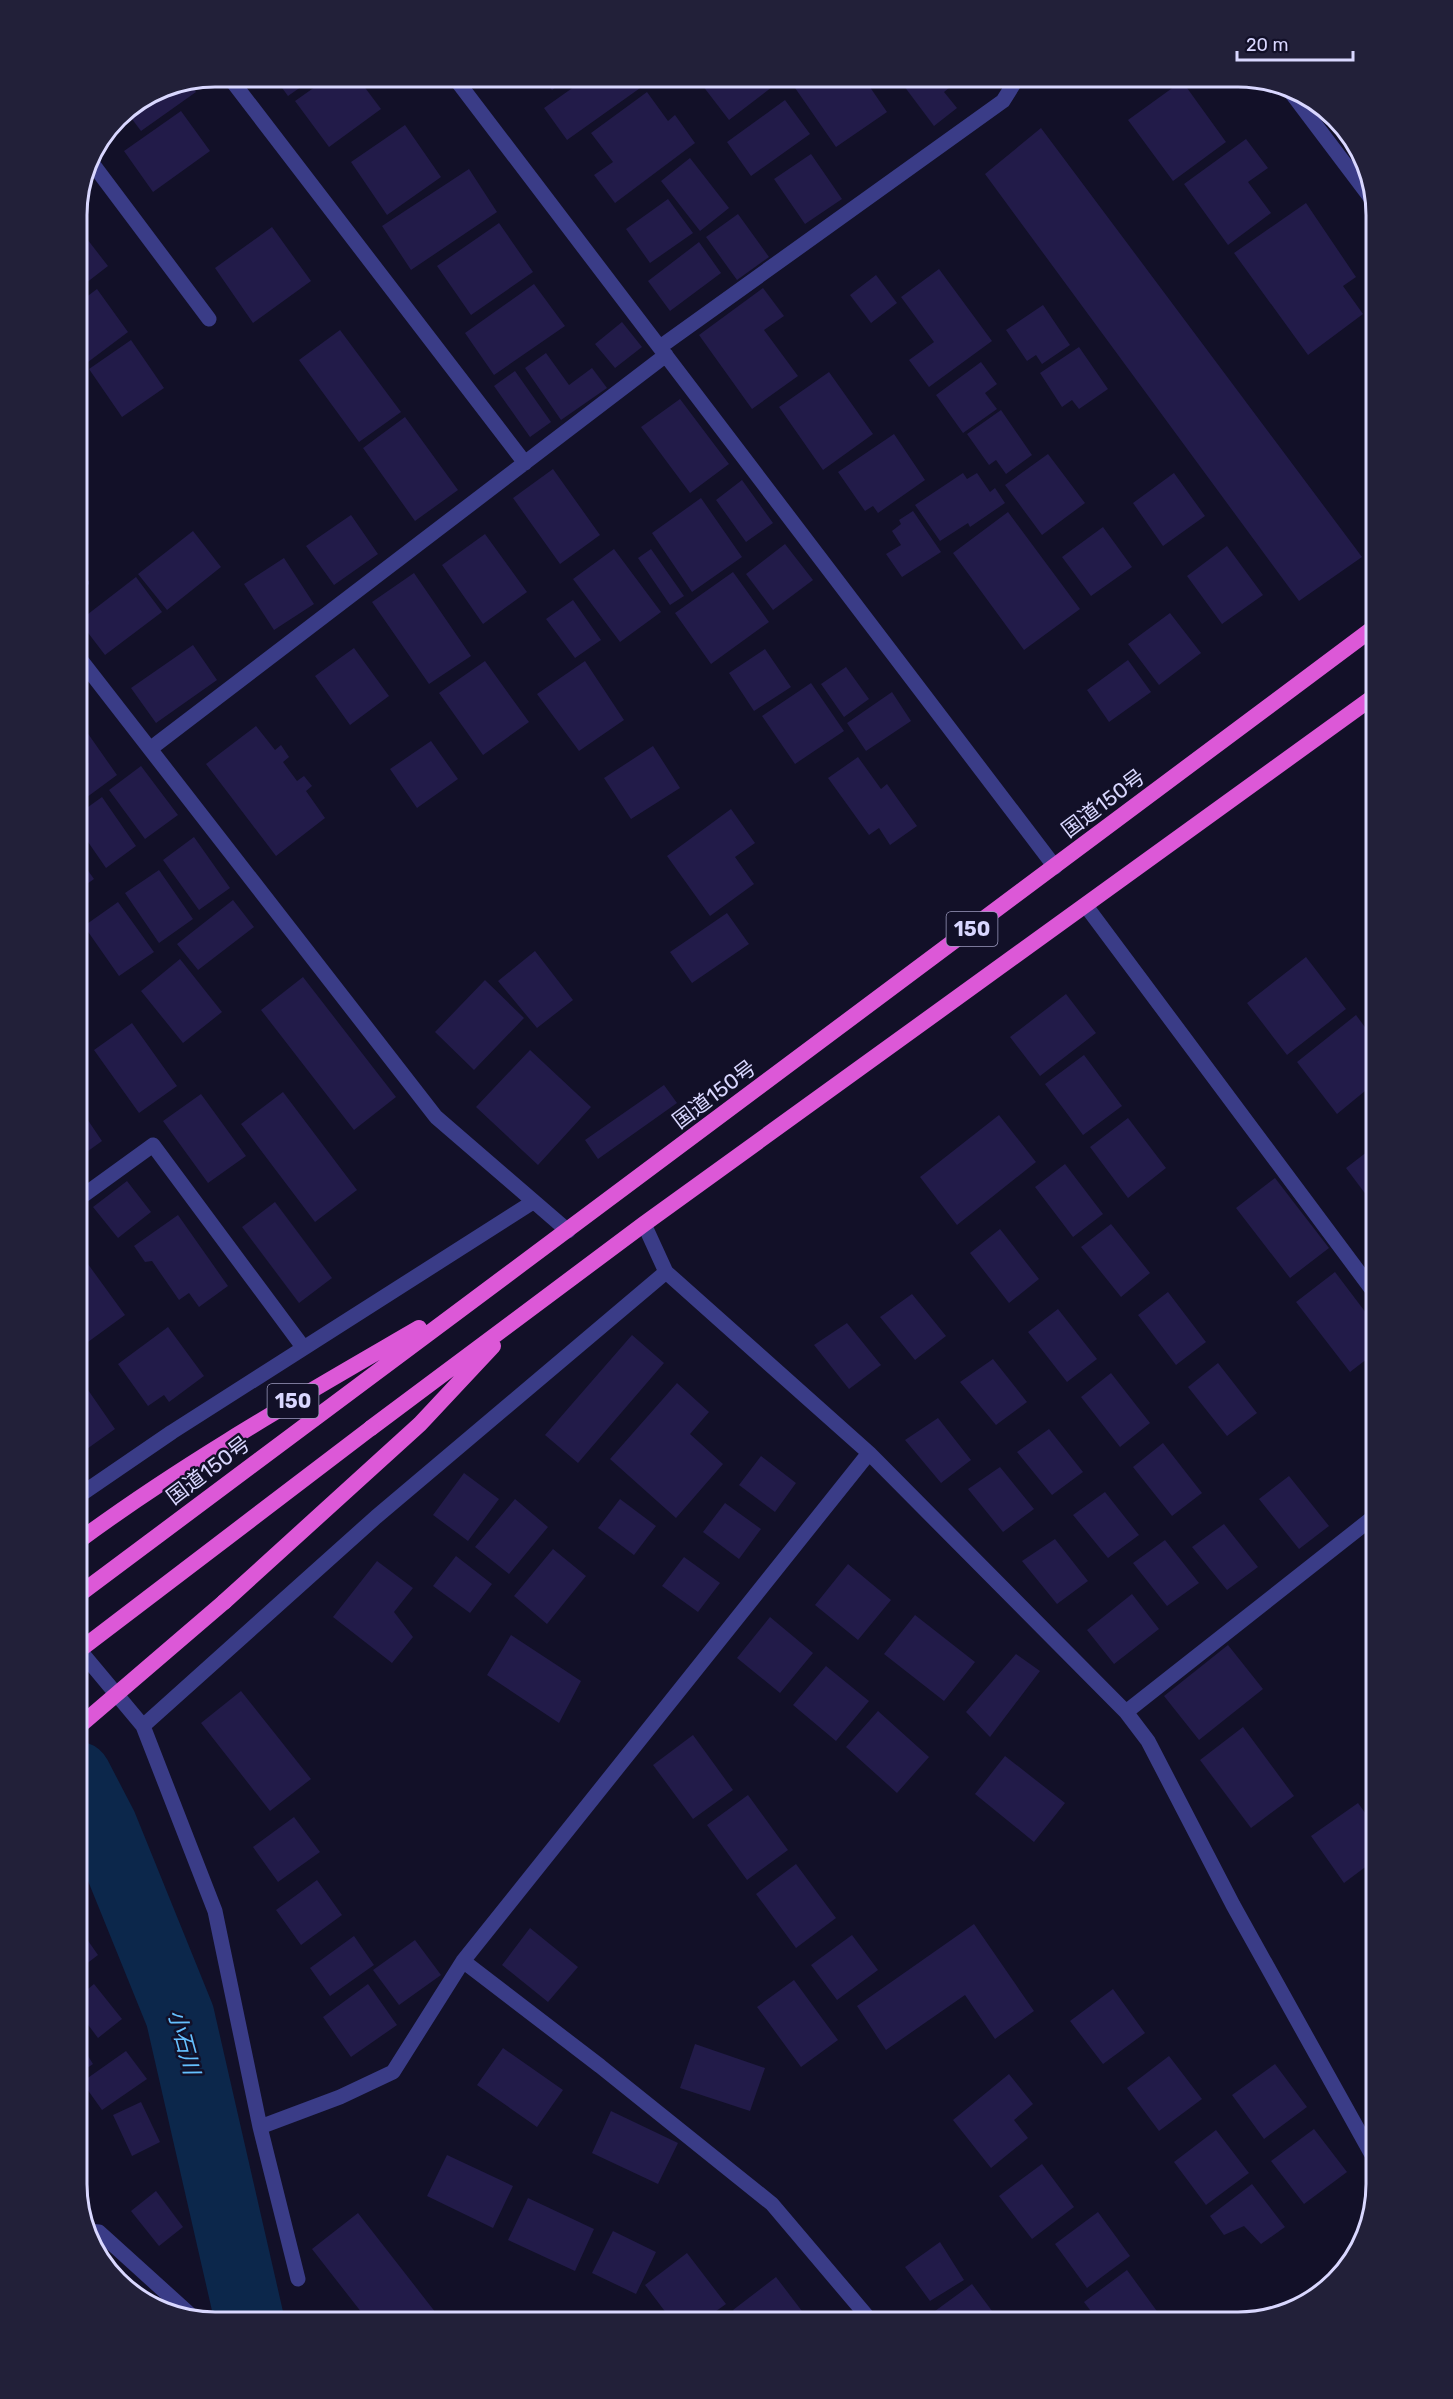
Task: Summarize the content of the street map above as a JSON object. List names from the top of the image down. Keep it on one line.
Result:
{"streets":{"highway":["国道150号","150"]},"crossings":[["国道150号","150"]],"water":["小石川"],"scale_bar":"20 m"}
